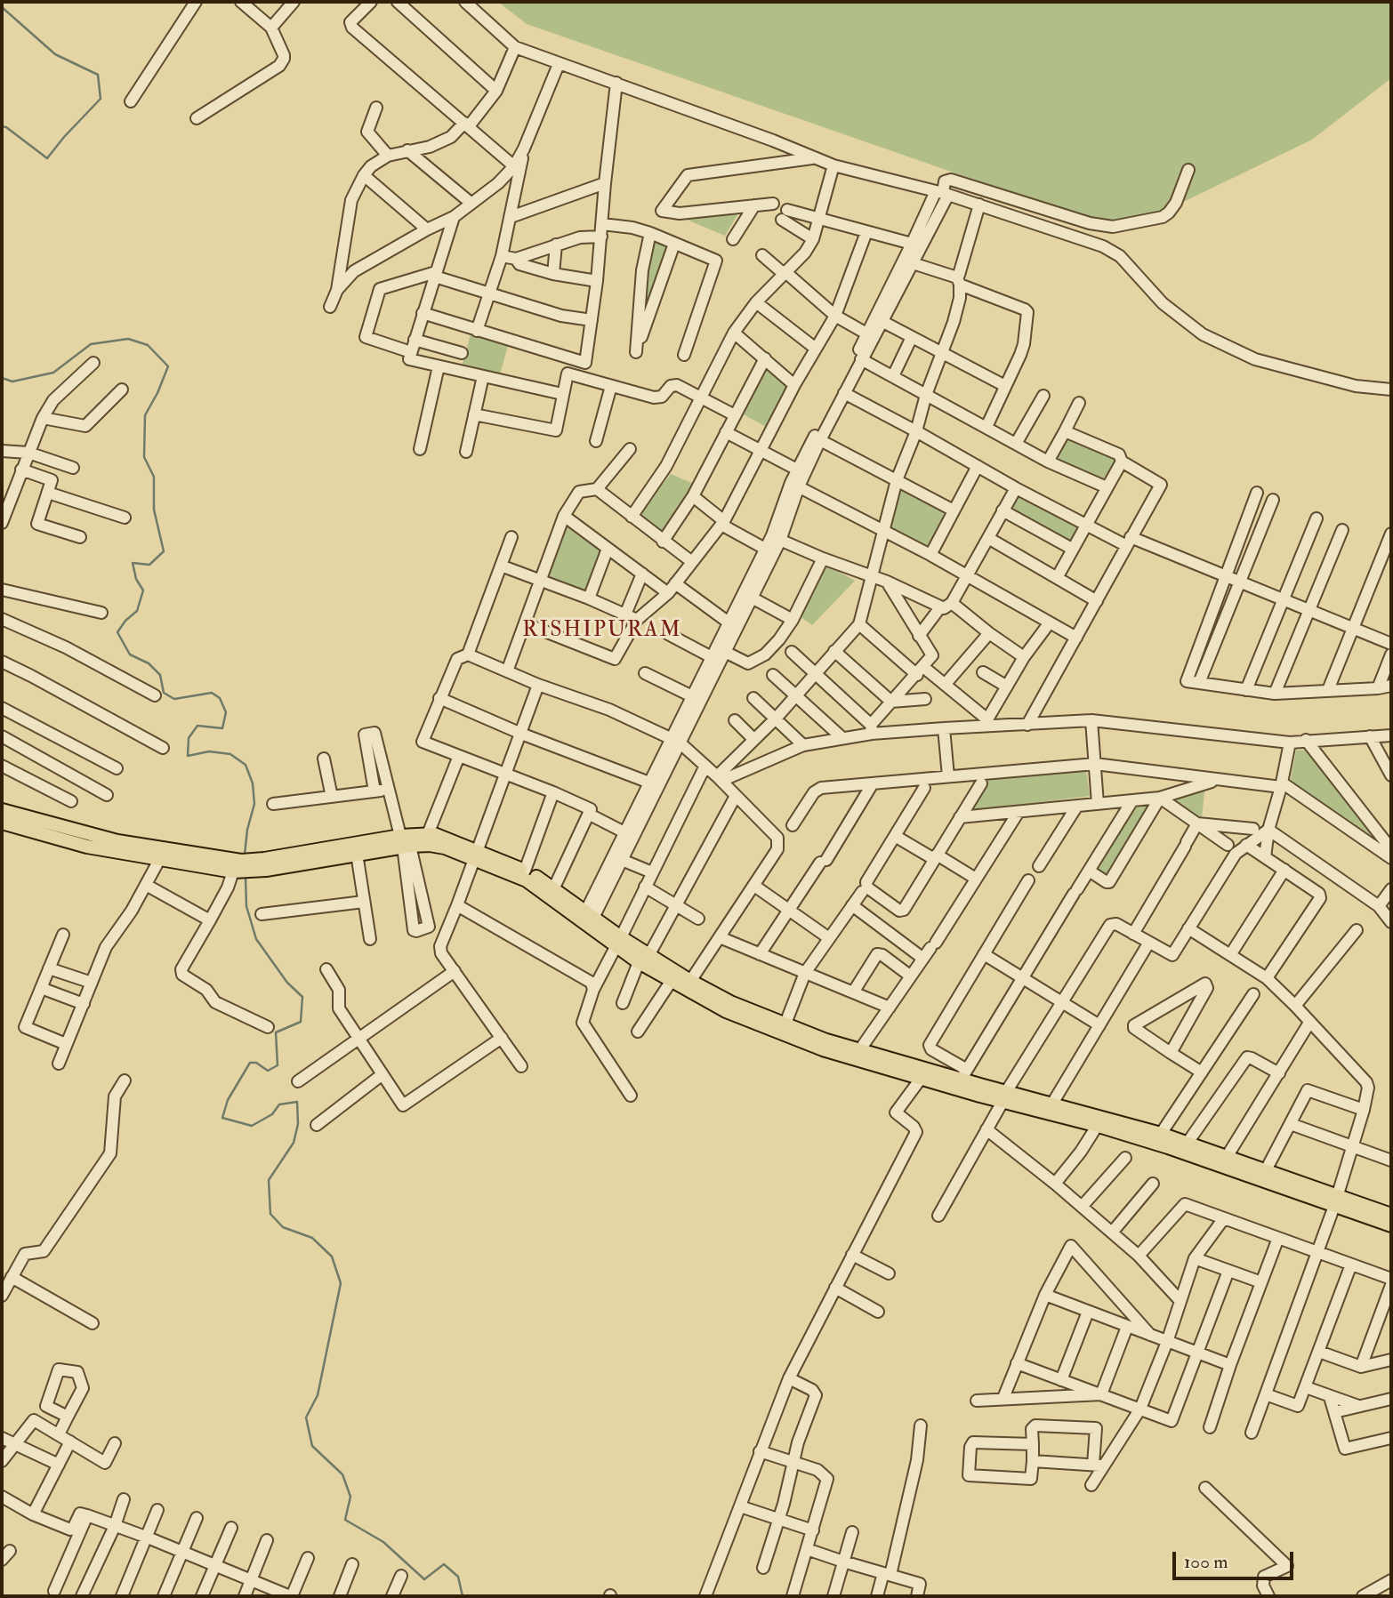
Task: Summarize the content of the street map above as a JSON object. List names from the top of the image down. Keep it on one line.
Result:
{"districts":["RISHIPURAM"],"scale_bar":"100 m"}
